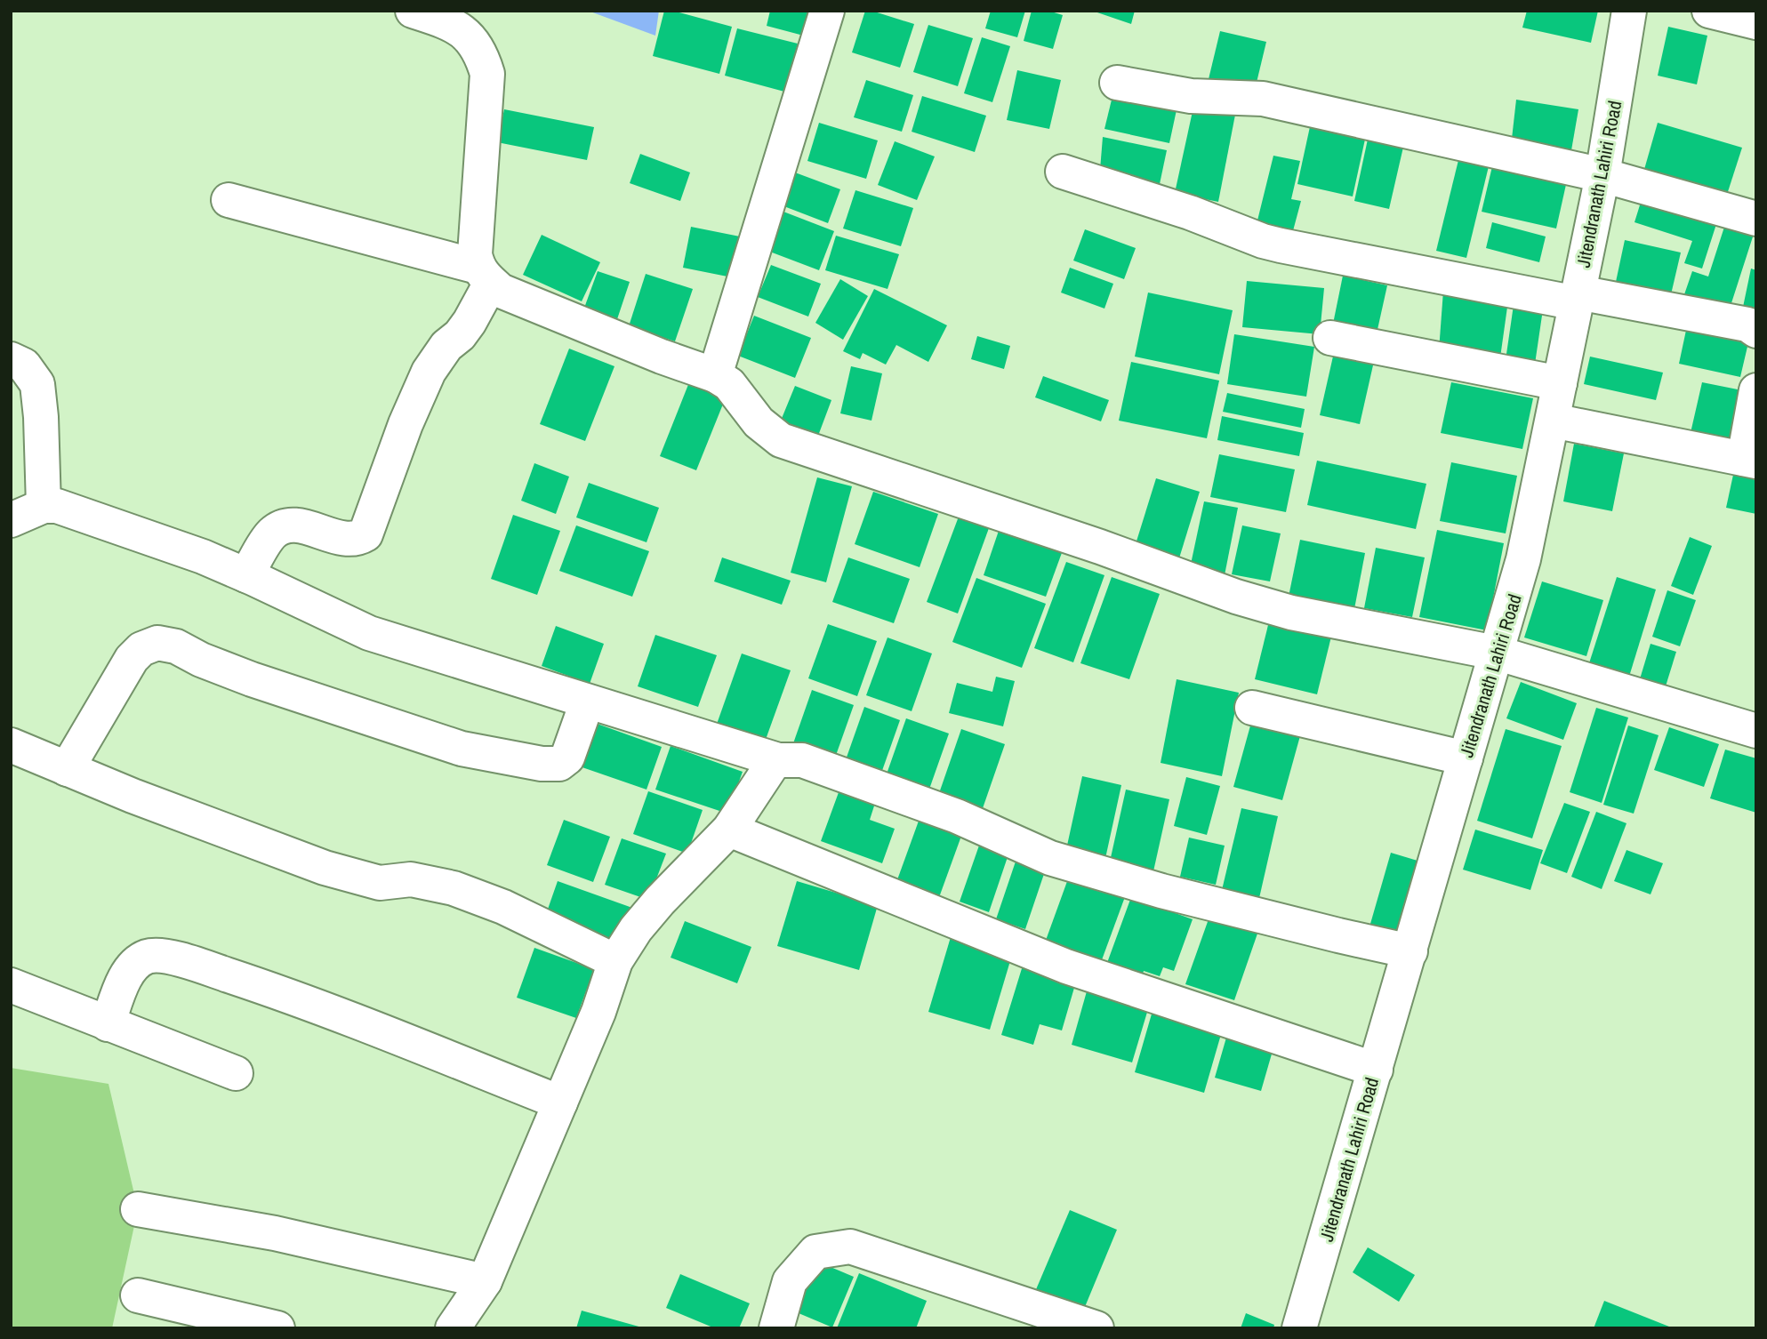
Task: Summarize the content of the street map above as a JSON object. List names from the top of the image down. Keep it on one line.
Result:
{"streets":{"street":["Jitendranath Lahiri Road"]}}
